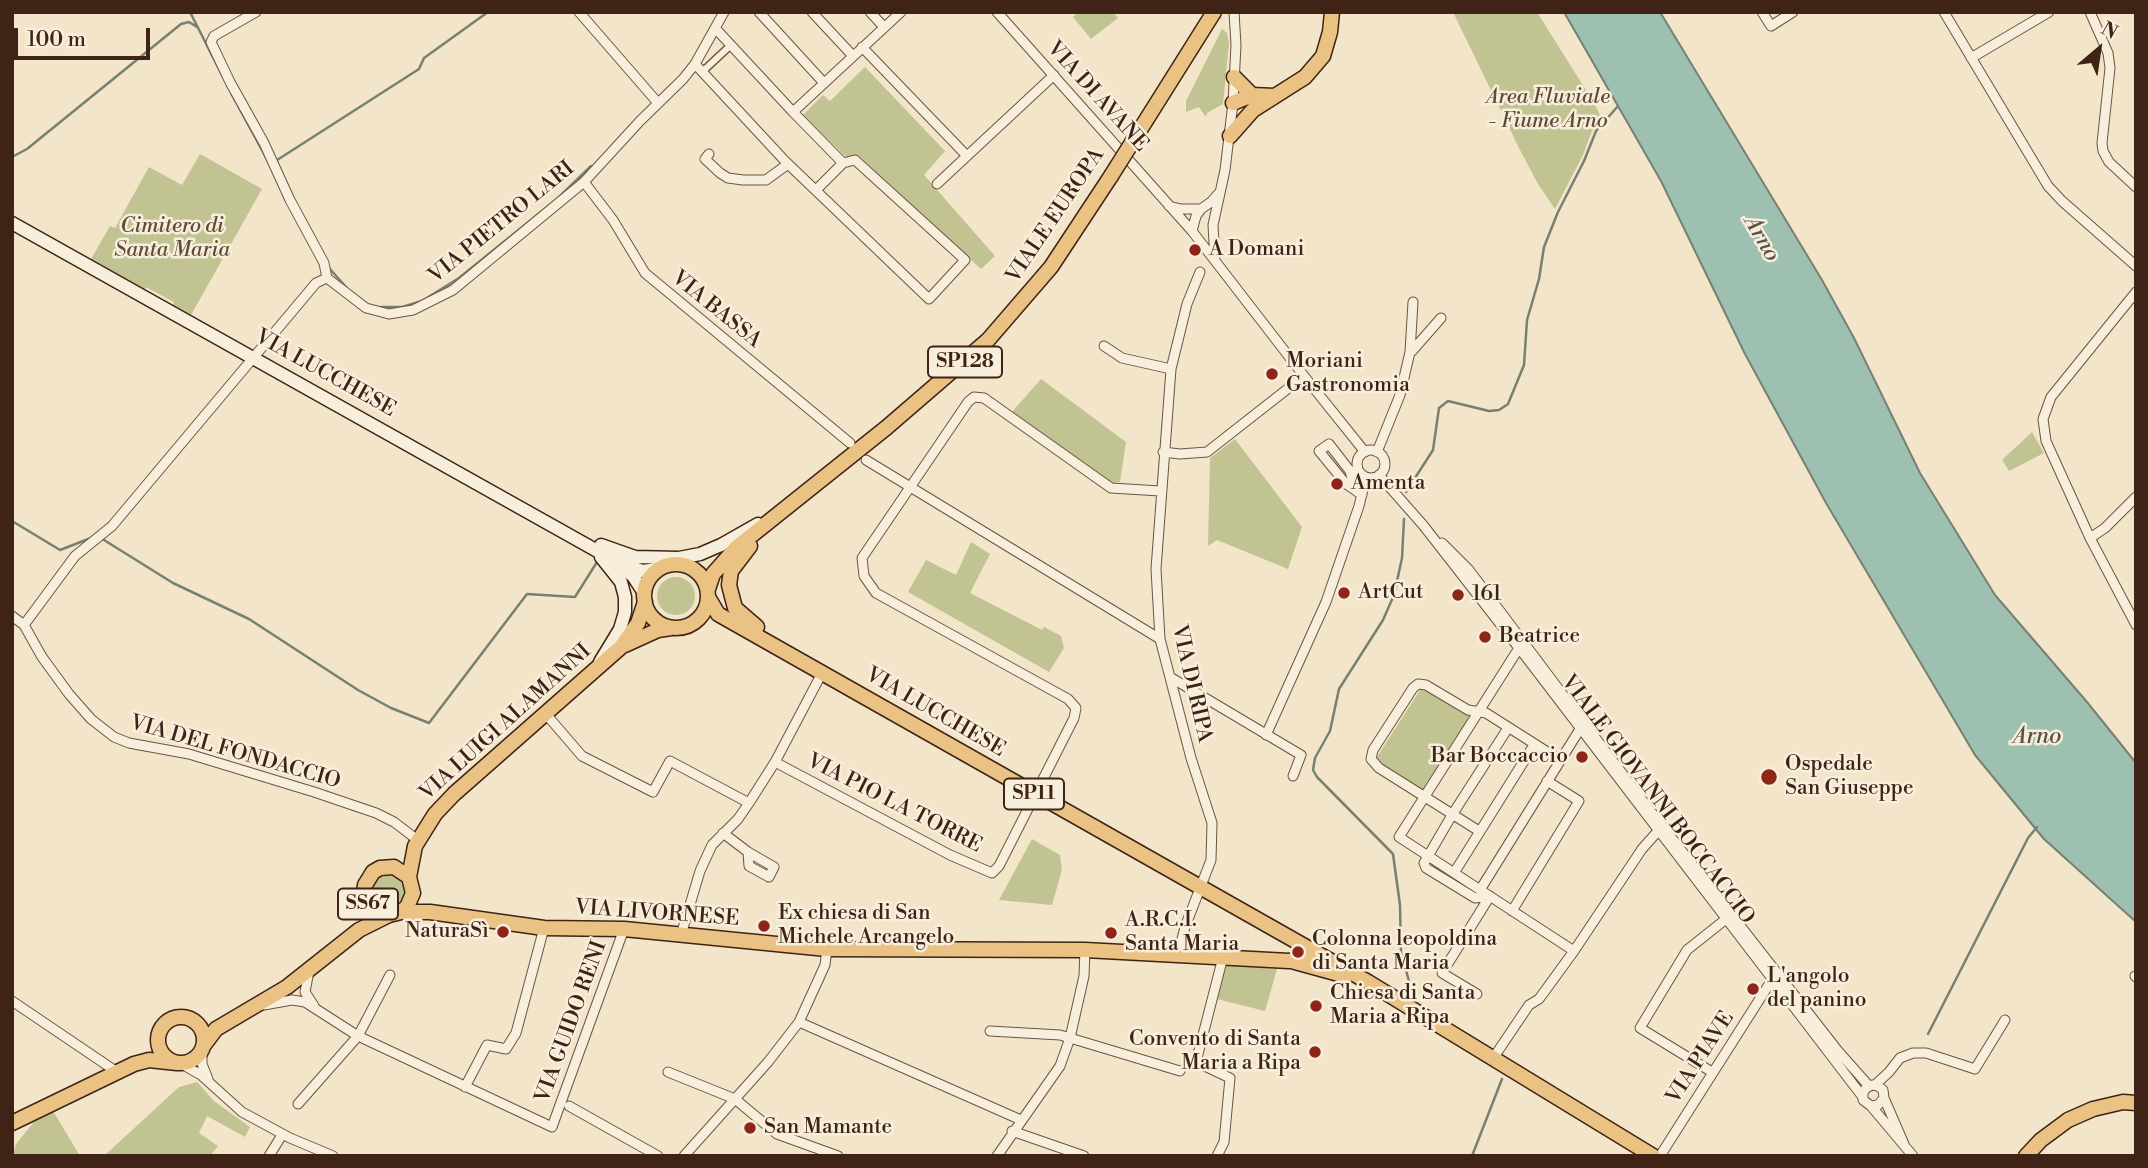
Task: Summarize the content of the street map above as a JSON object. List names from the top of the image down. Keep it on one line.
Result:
{"streets":{"main road":["VIALE EUROPA","SP128","VIA LUCCHESE","VIA LUIGI ALAMANNI","SP11","SS67","VIA LIVORNESE"],"street":["VIA DI AVANE","VIA PIETRO LARI","VIA BASSA","VIA DI RIPA","VIA DEL FONDACCIO","VIALE GIOVANNI BOCCACCIO","VIA PIO LA TORRE","VIA GUIDO RENI","VIA PIAVE"]},"crossings":[["VIALE EUROPA","SP128"],["VIALE EUROPA","VIA LUCCHESE"],["VIALE EUROPA","VIA LUIGI ALAMANNI"],["VIA PIETRO LARI","VIA BASSA"],["SP128","VIA LUCCHESE"],["VIA LUCCHESE","VIA DI RIPA"],["VIA LUCCHESE","VIA LUIGI ALAMANNI"],["VIA LUCCHESE","VIA PIO LA TORRE"],["VIA LUCCHESE","VIA LIVORNESE"],["VIA DI RIPA","VIA LIVORNESE"],["VIA LUIGI ALAMANNI","VIA DEL FONDACCIO"],["VIA LUIGI ALAMANNI","SS67"],["VIA LUIGI ALAMANNI","VIA LIVORNESE"],["VIALE GIOVANNI BOCCACCIO","VIA PIAVE"],["SS67","VIA LIVORNESE"],["VIA LIVORNESE","VIA GUIDO RENI"]],"water":["Arno"],"parks":["Area Fluviale - Fiume Arno","Cimitero di Santa Maria"],"places":["A Domani","Moriani Gastronomia","Amenta","ArtCut","161","Beatrice","Bar Boccaccio","Ospedale San Giuseppe","Ex chiesa di San Michele Arcangelo","NaturaSì","A.R.C.I. Santa Maria","Colonna leopoldina di Santa Maria","L'angolo del panino","Chiesa di Santa Maria a Ripa","Convento di Santa Maria a Ripa","San Mamante"],"scale_bar":"100 m","north":"top right"}
